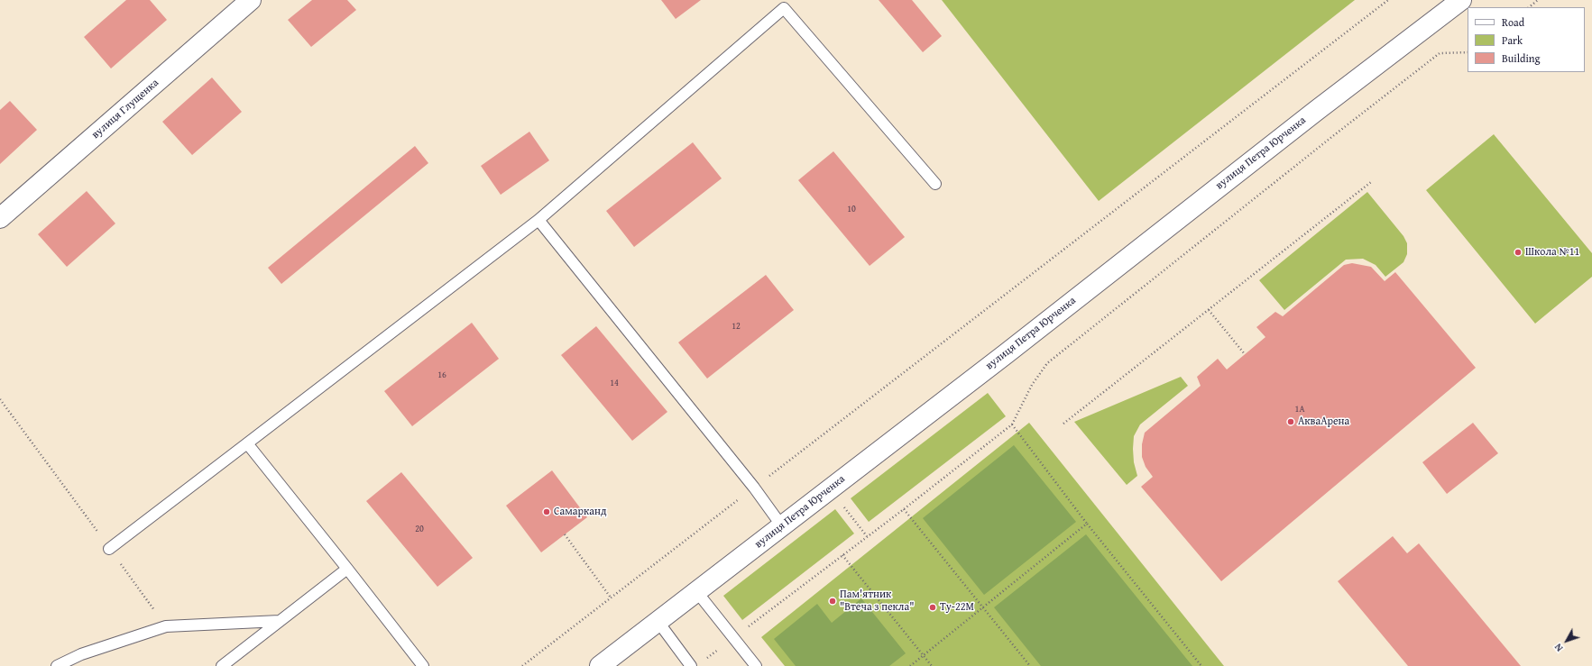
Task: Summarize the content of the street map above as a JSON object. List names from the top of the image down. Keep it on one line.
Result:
{"streets":{"street":["вулиця Глущенка","вулиця Петра Юрченка"]},"places":["Школа №11","АкваАрена","Самарканд","Пам'ятник \"Втеча з пекла\"","Ту-22М"],"house_numbers":["10","12","16","14","1А","20"],"legend":["Road","Park","Building"],"north":"bottom left"}
